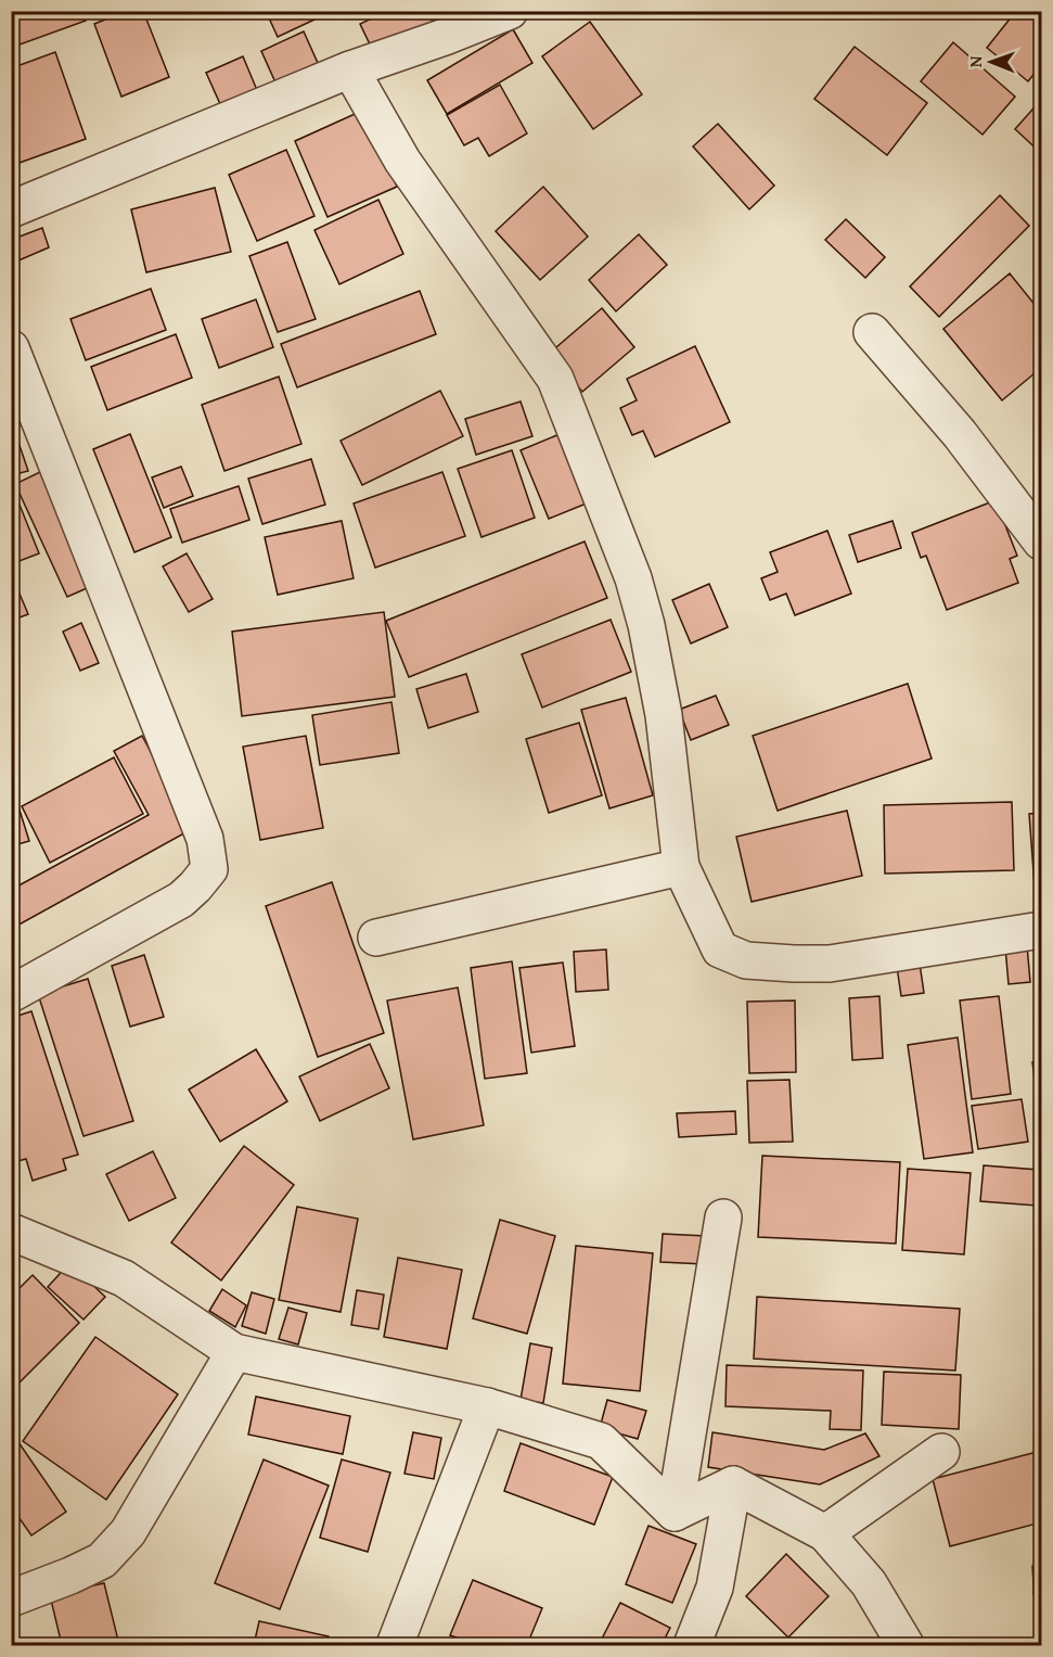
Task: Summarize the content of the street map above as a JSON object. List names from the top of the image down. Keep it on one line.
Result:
{"north":"left"}
